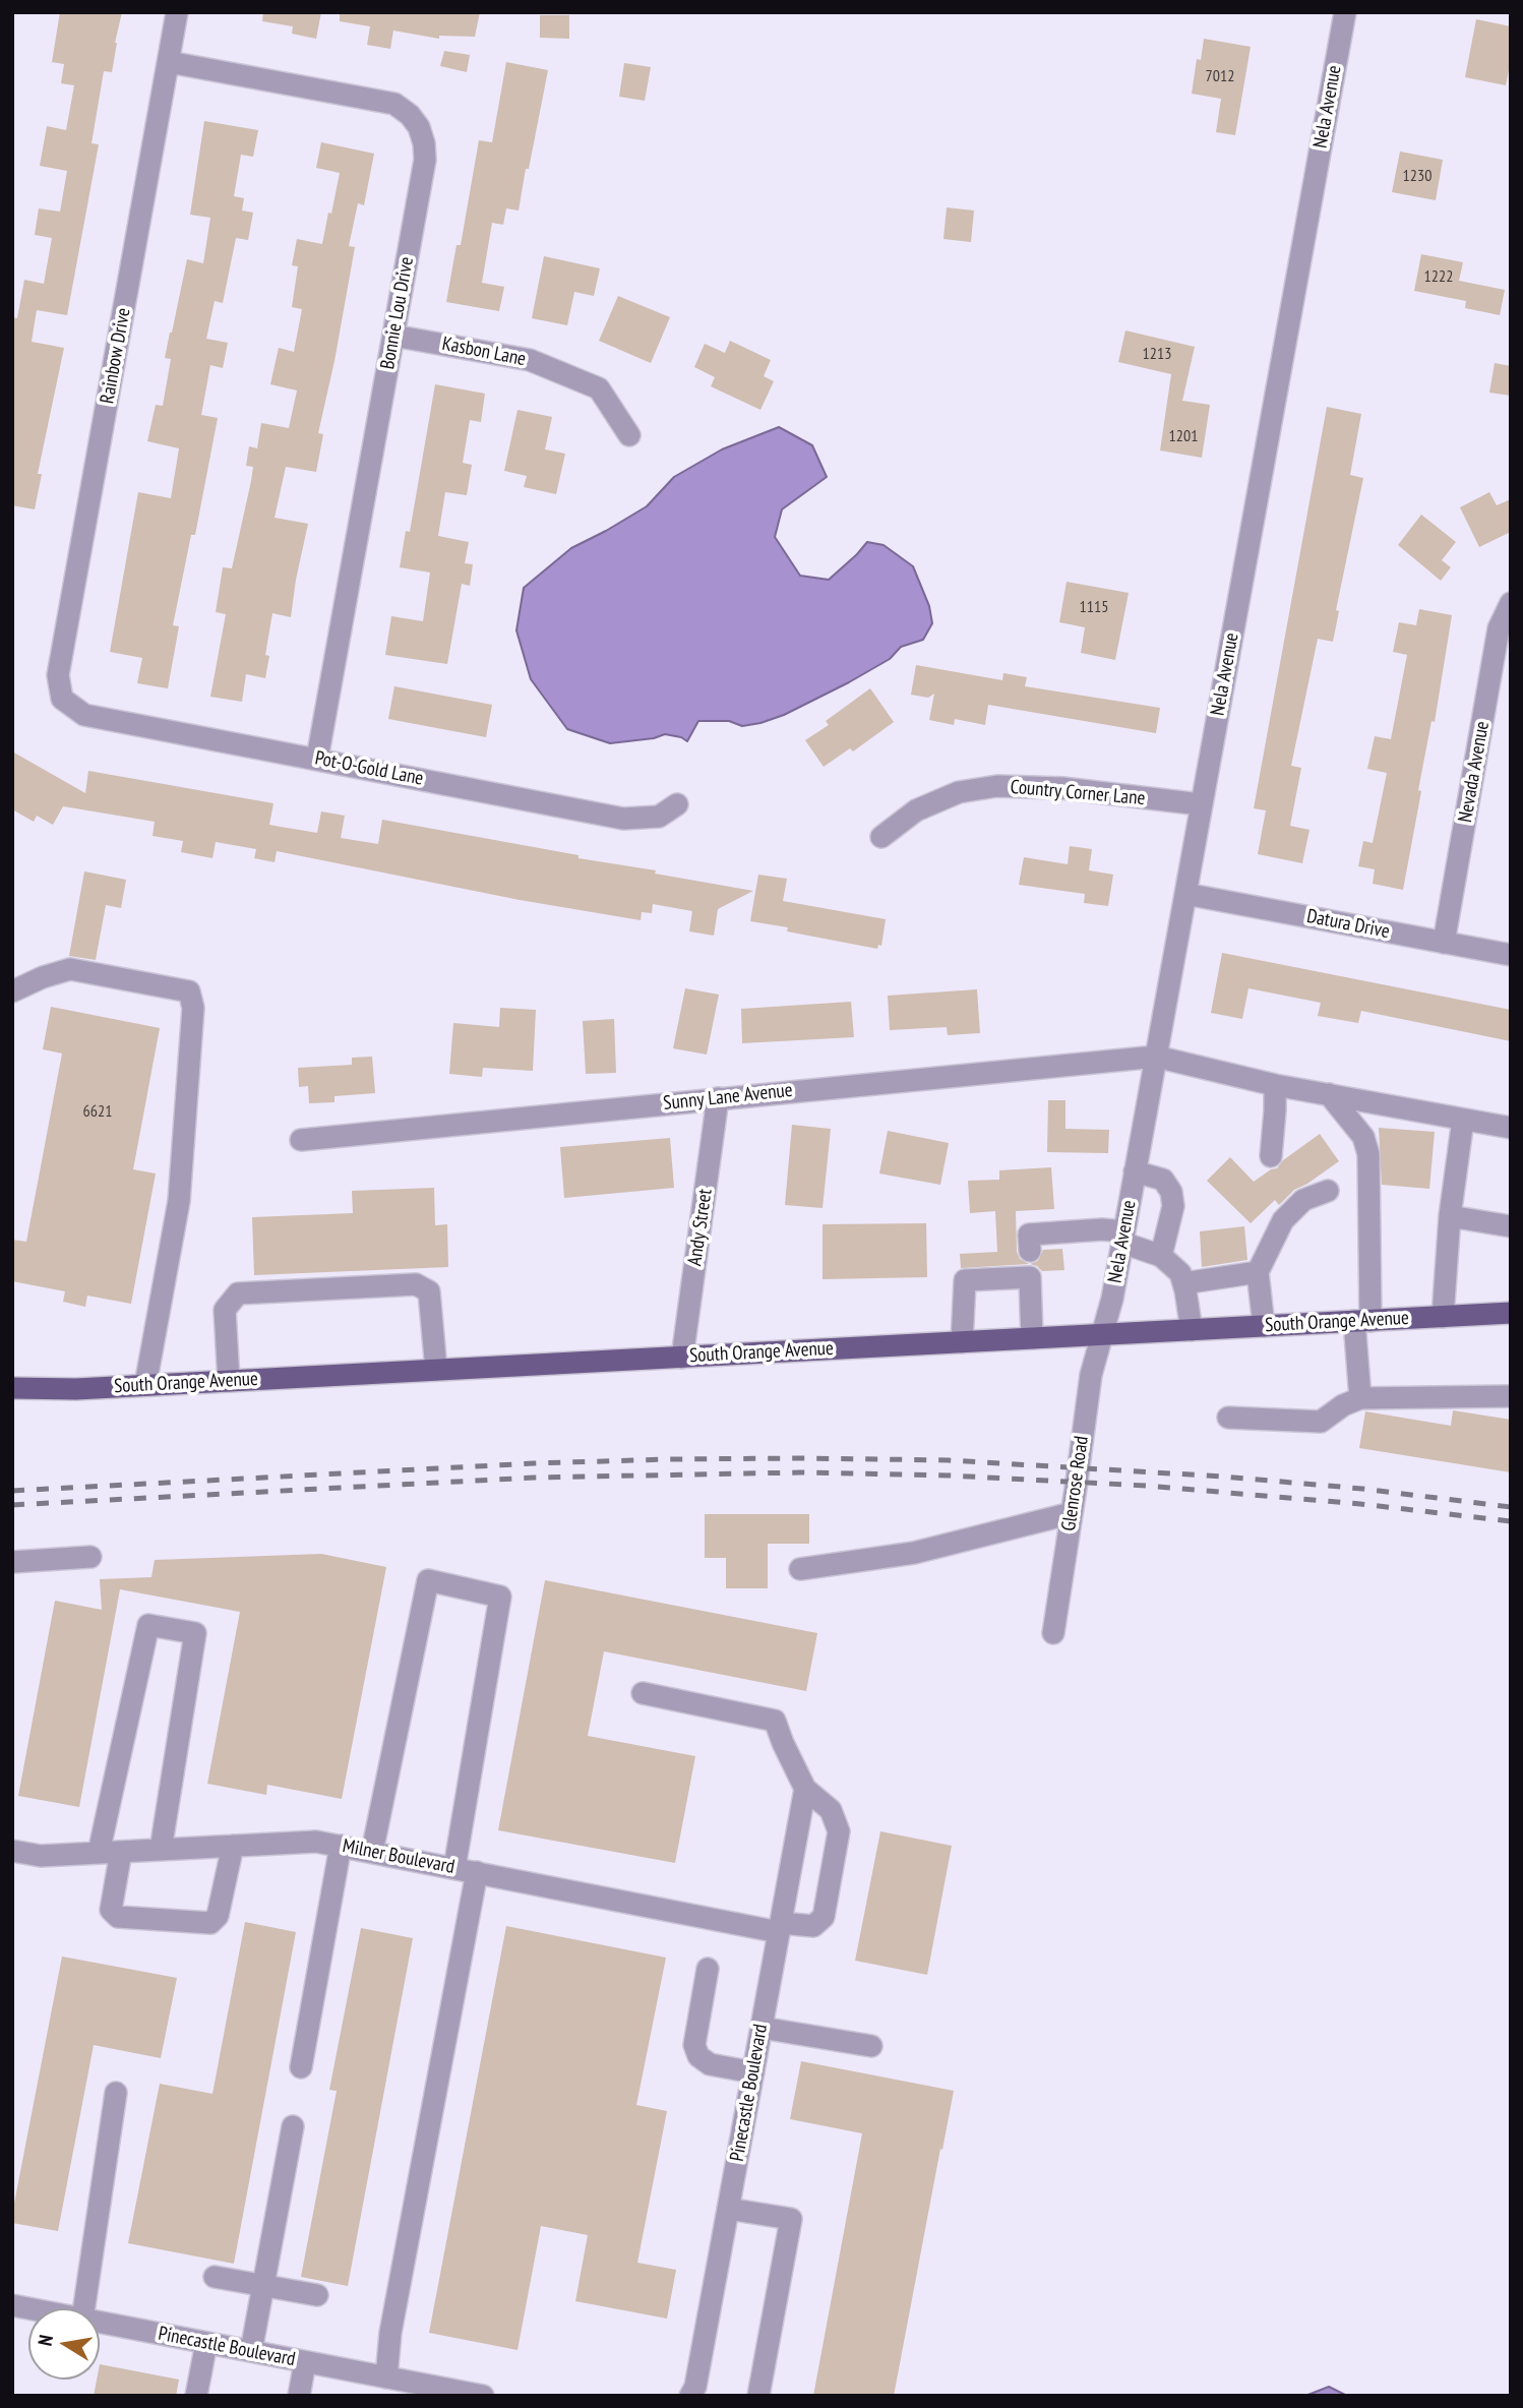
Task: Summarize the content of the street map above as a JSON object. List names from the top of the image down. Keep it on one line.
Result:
{"streets":{"main road":["South Orange Avenue"],"street":["Nela Avenue","Bonnie Lou Drive","Kasbon Lane","Rainbow Drive","Pot-O-Gold Lane","Nevada Avenue","Country Corner Lane","Datura Drive","Sunny Lane Avenue","Andy Street","Glenrose Road","Milner Boulevard","Pinecastle Boulevard"]},"crossings":[["Nela Avenue","Country Corner Lane"],["Nela Avenue","Datura Drive"],["Nela Avenue","Sunny Lane Avenue"],["Nela Avenue","South Orange Avenue"],["Nela Avenue","Glenrose Road"],["Bonnie Lou Drive","Kasbon Lane"],["Bonnie Lou Drive","Rainbow Drive"],["Bonnie Lou Drive","Pot-O-Gold Lane"],["Rainbow Drive","Pot-O-Gold Lane"],["Nevada Avenue","Datura Drive"],["Sunny Lane Avenue","Andy Street"],["Andy Street","South Orange Avenue"],["South Orange Avenue","Glenrose Road"],["Milner Boulevard","Pinecastle Boulevard"]],"house_numbers":["7012","1230","1222","1213","1201","1115","6621"],"north":"left"}
